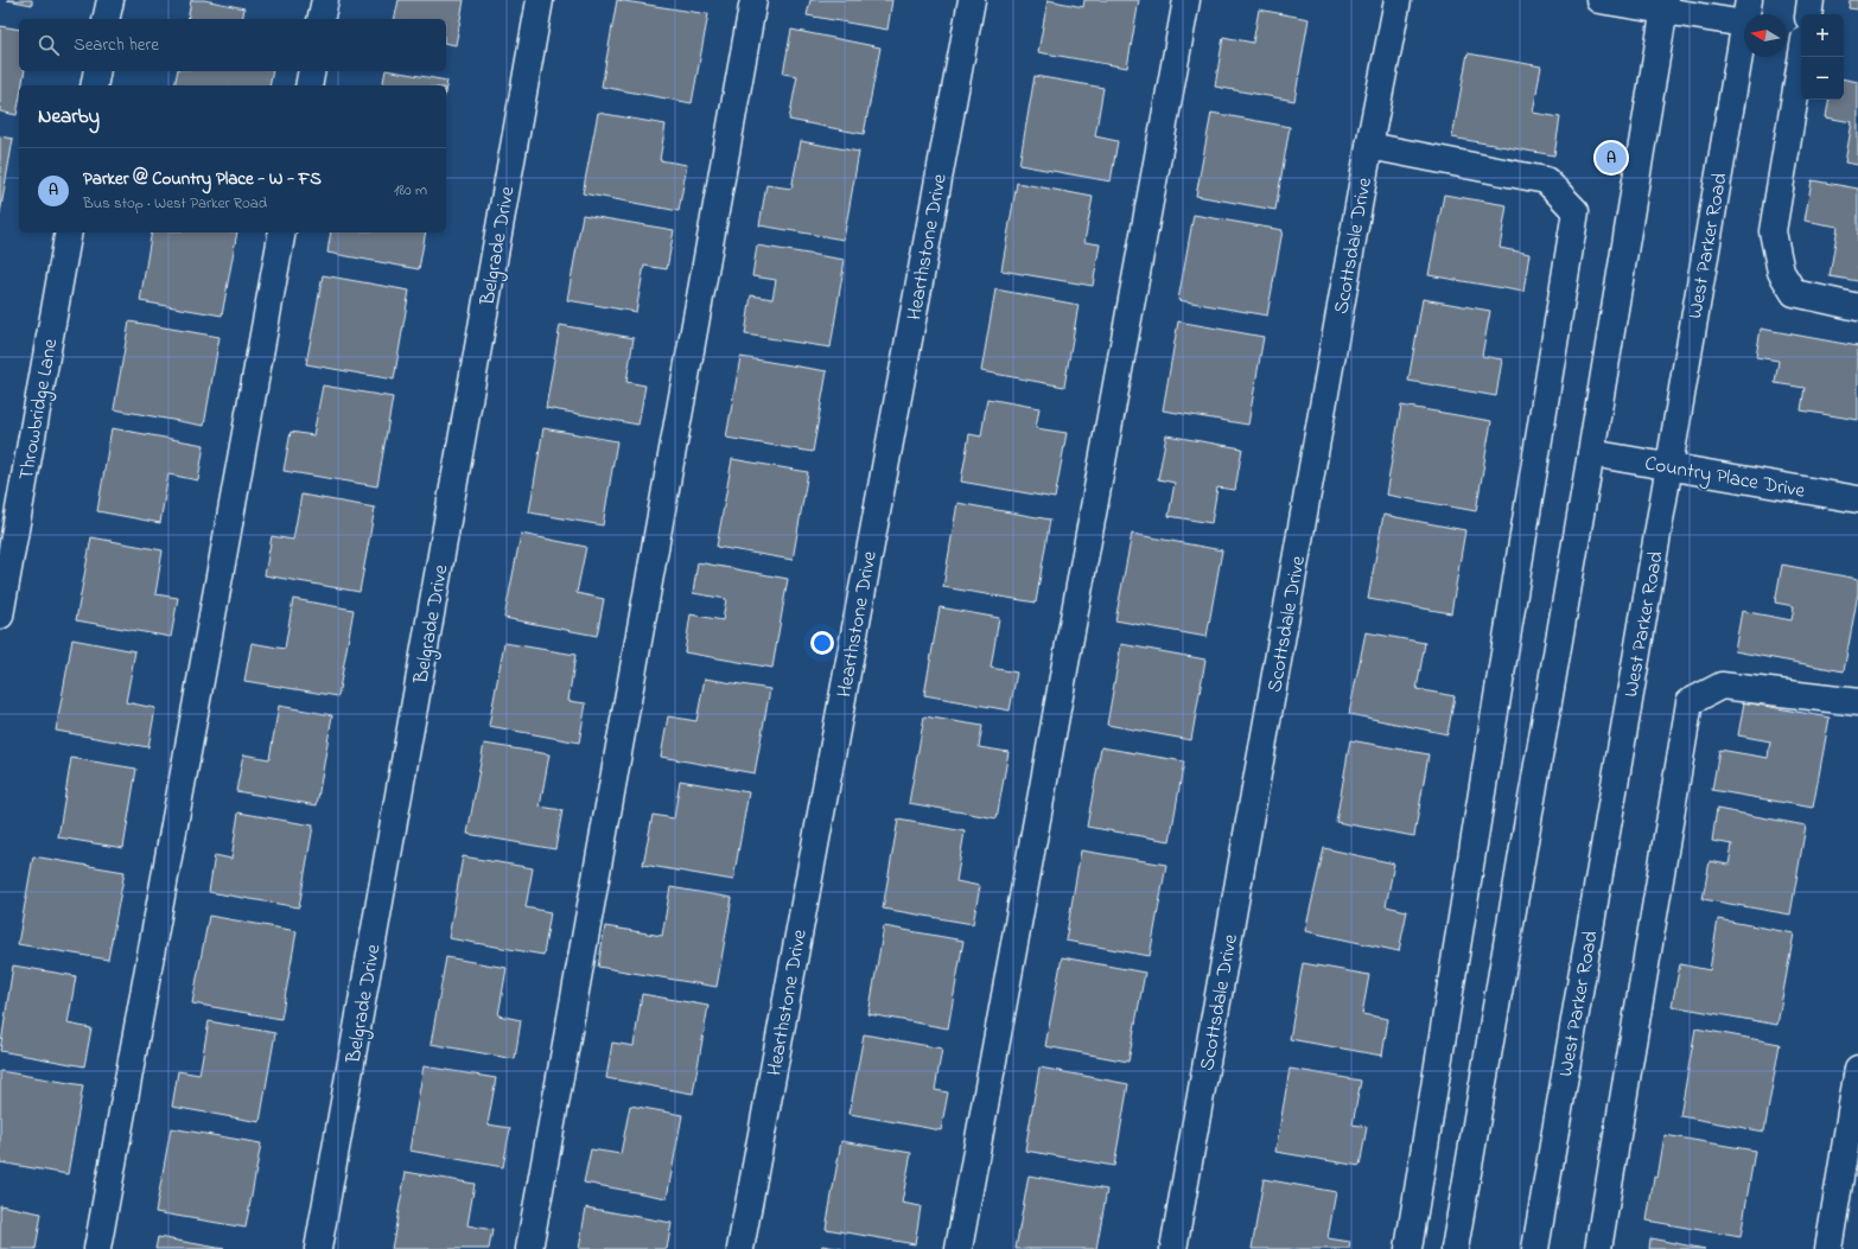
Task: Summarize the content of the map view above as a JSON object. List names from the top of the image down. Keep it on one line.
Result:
{"streets":{"street":["Belgrade Drive","Scottsdale Drive","West Parker Road","Hearthstone Drive","Throwbridge Lane","Country Place Drive"]},"crossings":[["West Parker Road","Country Place Drive"]],"north":"left","page":{"map_buttons":["+","−"],"search":"Search here","heading":"Nearby","pins":"A","list":[{"mark":"A","name":"Parker @ Country Place - W - FS","note":"Bus stop · West Parker Road","value":"180 m"}]}}
